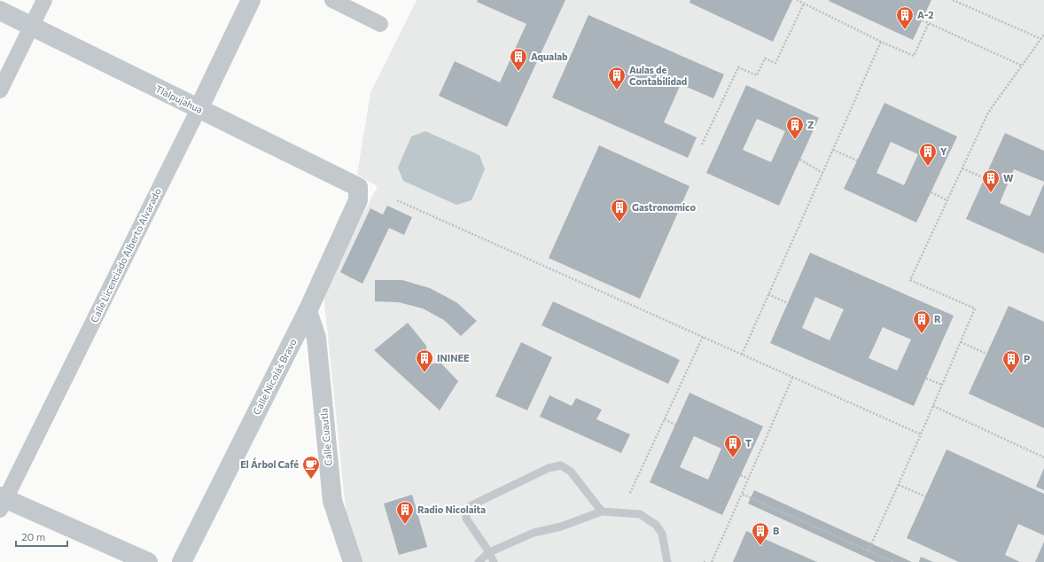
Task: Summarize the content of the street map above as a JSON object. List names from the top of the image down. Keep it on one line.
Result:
{"streets":{"street":["Tlalpujahua","Calle Licenciado Alberto Alvarado","Calle Nicolás Bravo","Calle Cuautla"]},"crossings":[["Tlalpujahua","Calle Licenciado Alberto Alvarado"],["Tlalpujahua","Calle Nicolás Bravo"],["Calle Nicolás Bravo","Calle Cuautla"]],"places":{"building":["A-2","Aqualab","Aulas de Contabilidad","Z","Y","W","Gastronomico","R","ININEE","P","T","Radio Nicolaita","B"],"cafe":["El Árbol Café"]},"scale_bar":"20 m"}
